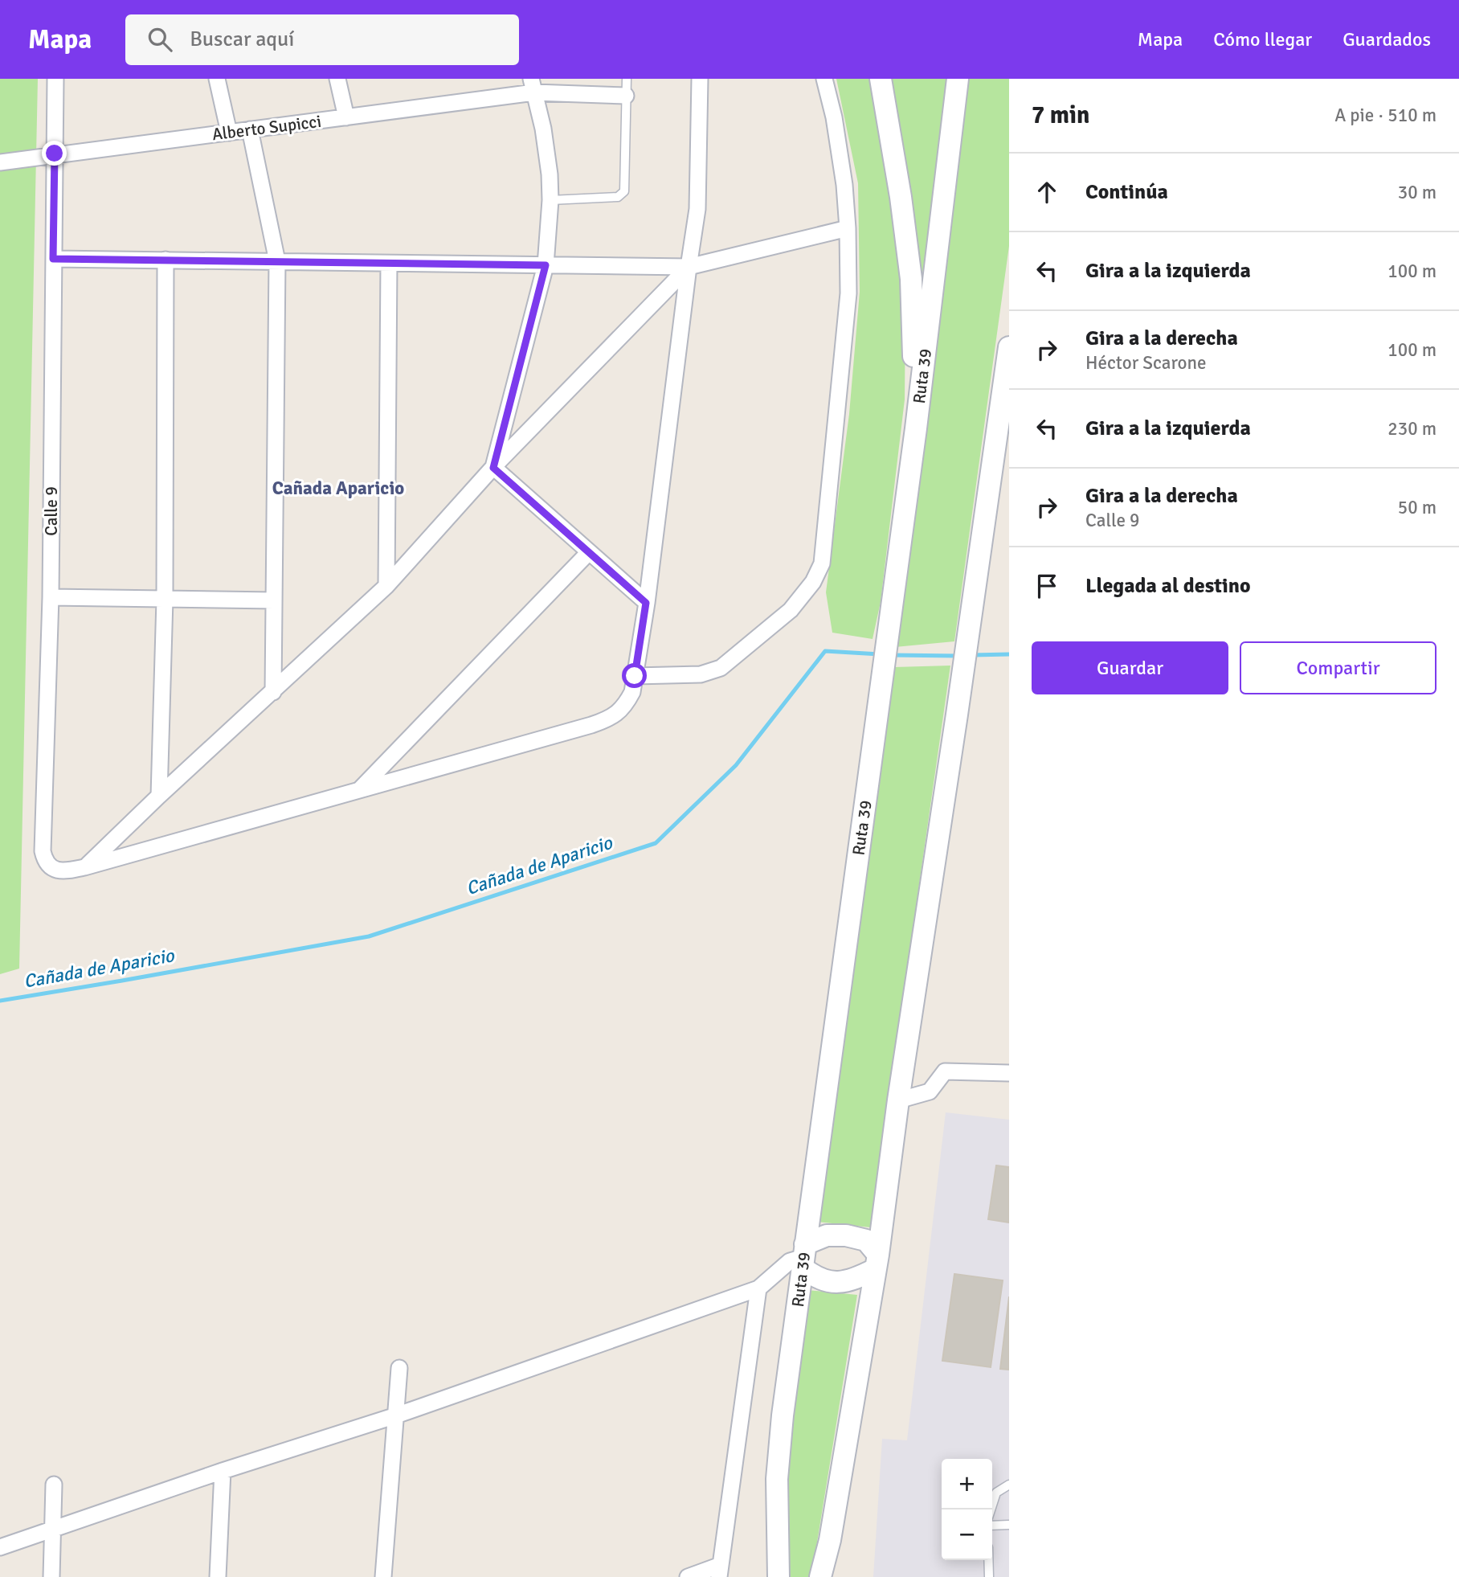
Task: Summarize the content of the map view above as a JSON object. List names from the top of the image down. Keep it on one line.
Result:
{"streets":{"main road":["Ruta 39"],"street":["Alberto Supicci","Calle 9"]},"crossings":[["Alberto Supicci","Calle 9"]],"districts":["Cañada Aparicio"],"water":["Cañada de Aparicio"],"page":{"header":"Mapa","search":"Buscar aquí","nav":["Mapa","Cómo llegar","Guardados"],"heading":["7 min","A pie · 510 m"],"list":[["Continúa","30 m"],["Gira a la izquierda","100 m"],["Gira a la derecha","Héctor Scarone","100 m"],["Gira a la izquierda","230 m"],["Gira a la derecha","Calle 9","50 m"],"Llegada al destino"],"buttons":["Guardar","Compartir"],"map_buttons":["+","−"]}}
